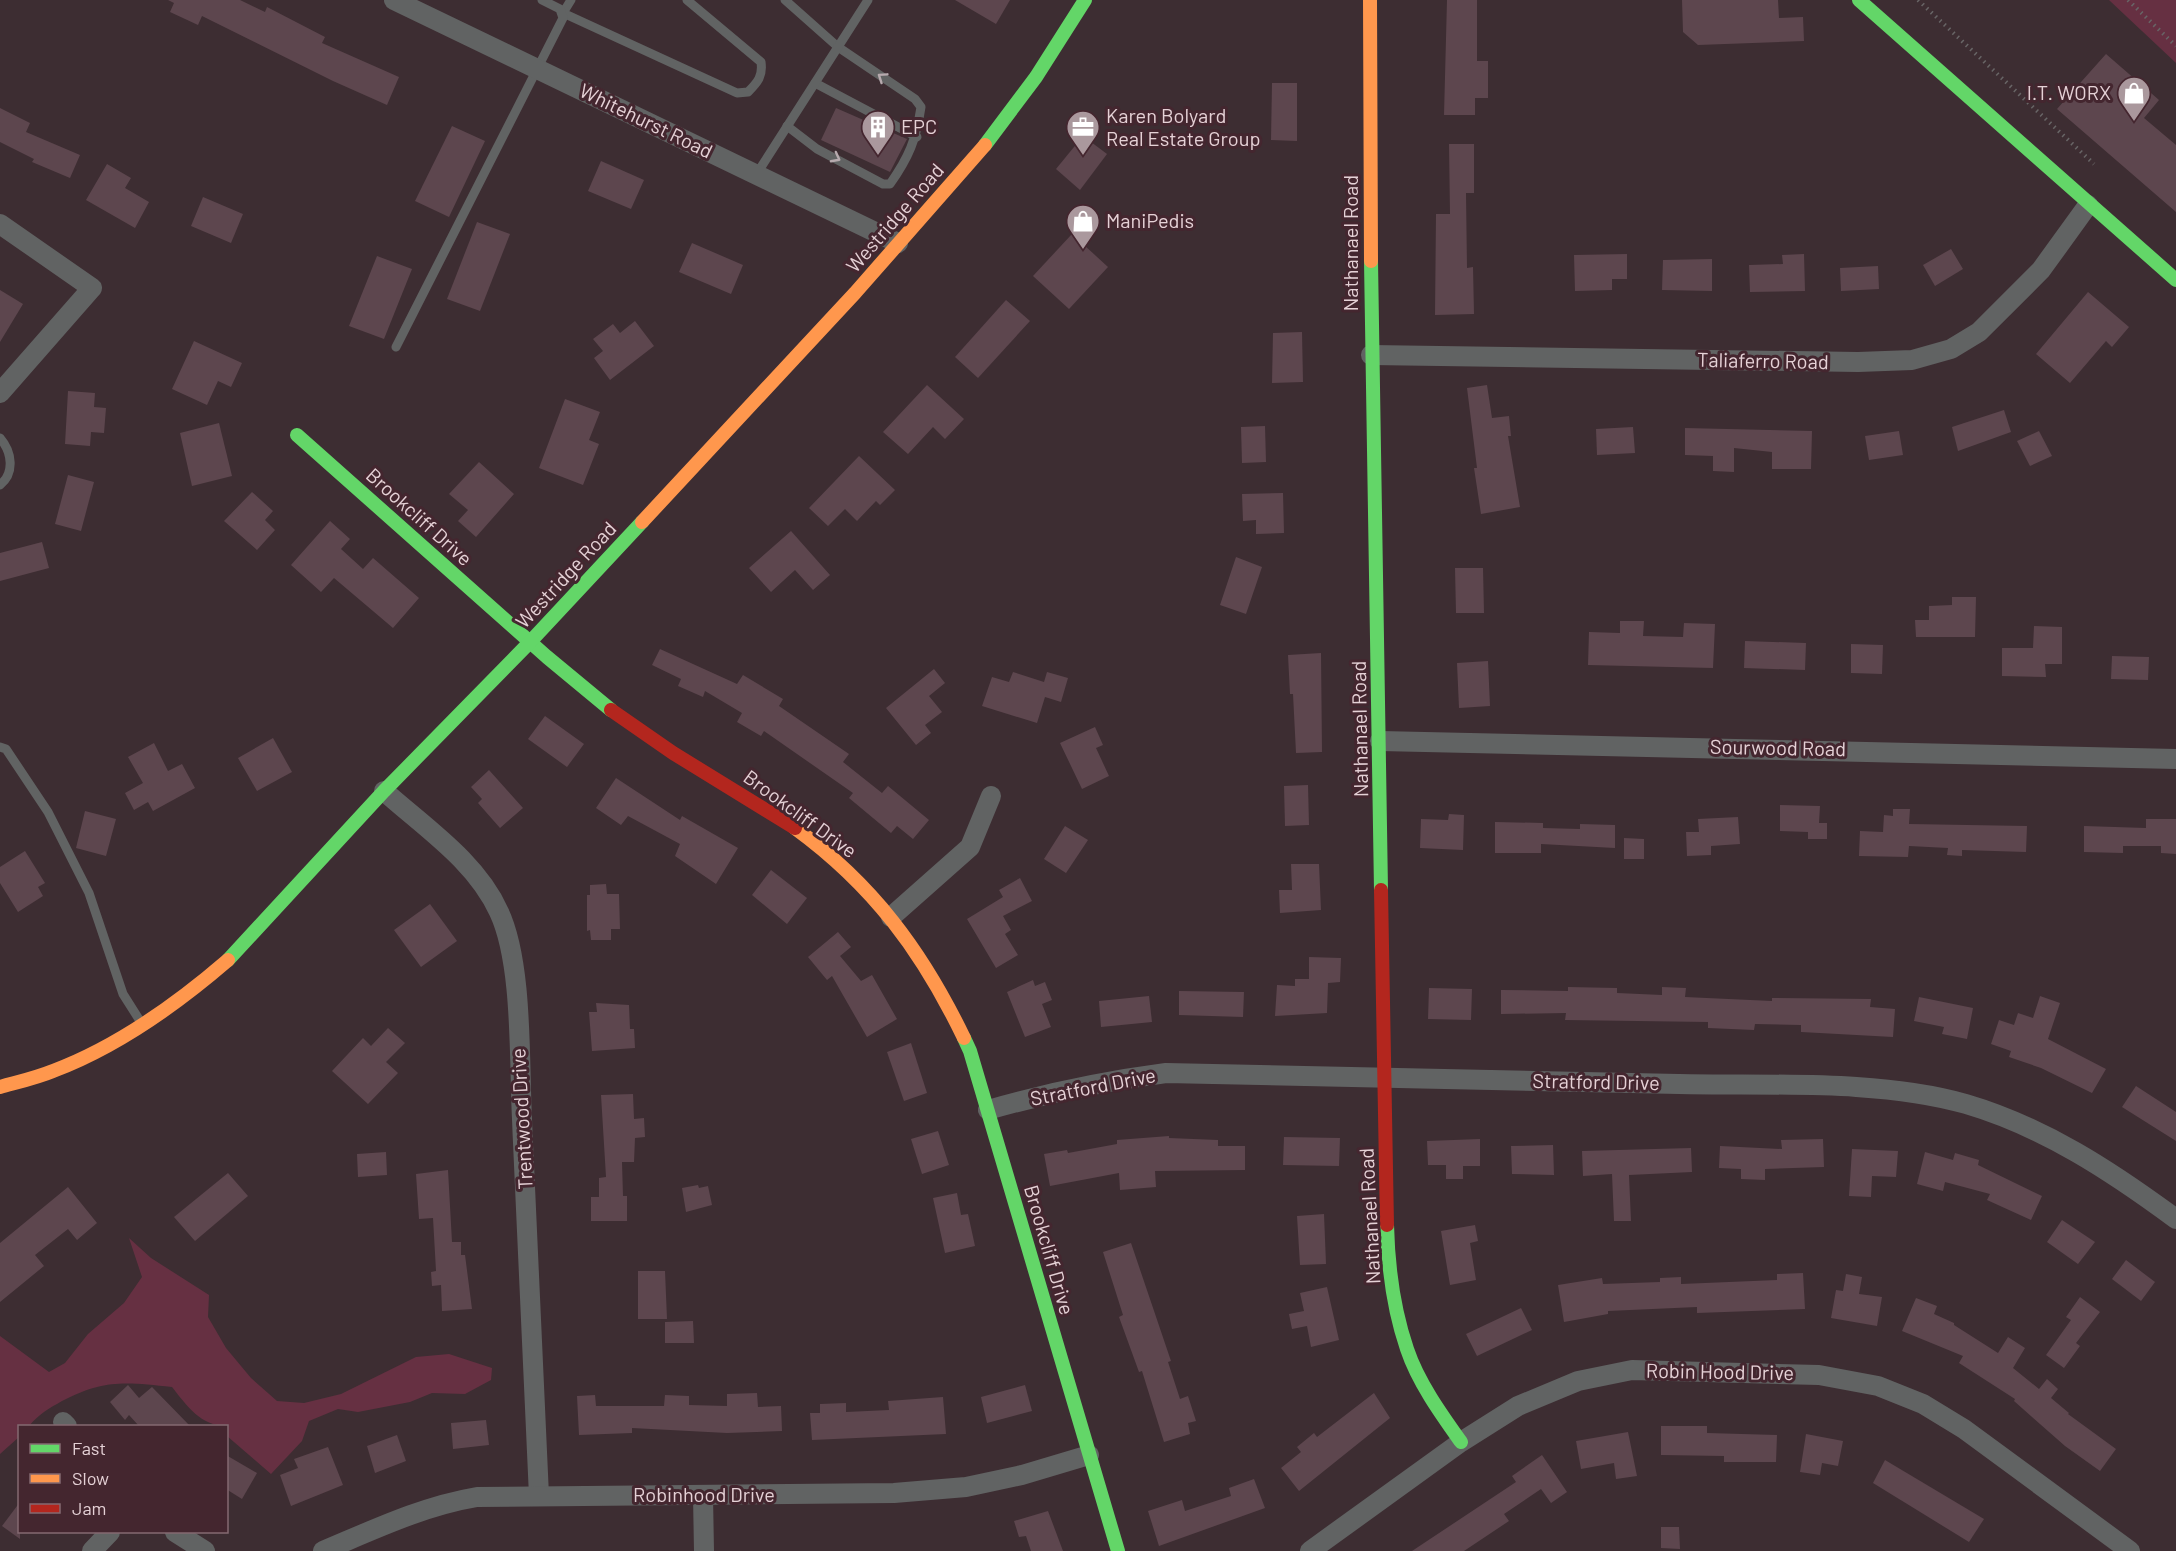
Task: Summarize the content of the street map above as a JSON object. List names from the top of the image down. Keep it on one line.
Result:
{"streets":{"street":["Whitehurst Road","Westridge Road","Nathanael Road","Taliaferro Road","Brookcliff Drive","Sourwood Road","Stratford Drive","Trentwood Drive","Robin Hood Drive","Robinhood Drive"]},"crossings":[["Whitehurst Road","Westridge Road"],["Westridge Road","Brookcliff Drive"],["Westridge Road","Trentwood Drive"],["Nathanael Road","Taliaferro Road"],["Nathanael Road","Sourwood Road"],["Nathanael Road","Stratford Drive"],["Nathanael Road","Robin Hood Drive"],["Brookcliff Drive","Stratford Drive"],["Brookcliff Drive","Robinhood Drive"],["Trentwood Drive","Robinhood Drive"]],"places":{"shop":["I.T. WORX","ManiPedis"],"building":["EPC"],"office":["Karen Bolyard Real Estate Group"]},"legend":["Fast","Slow","Jam"]}
